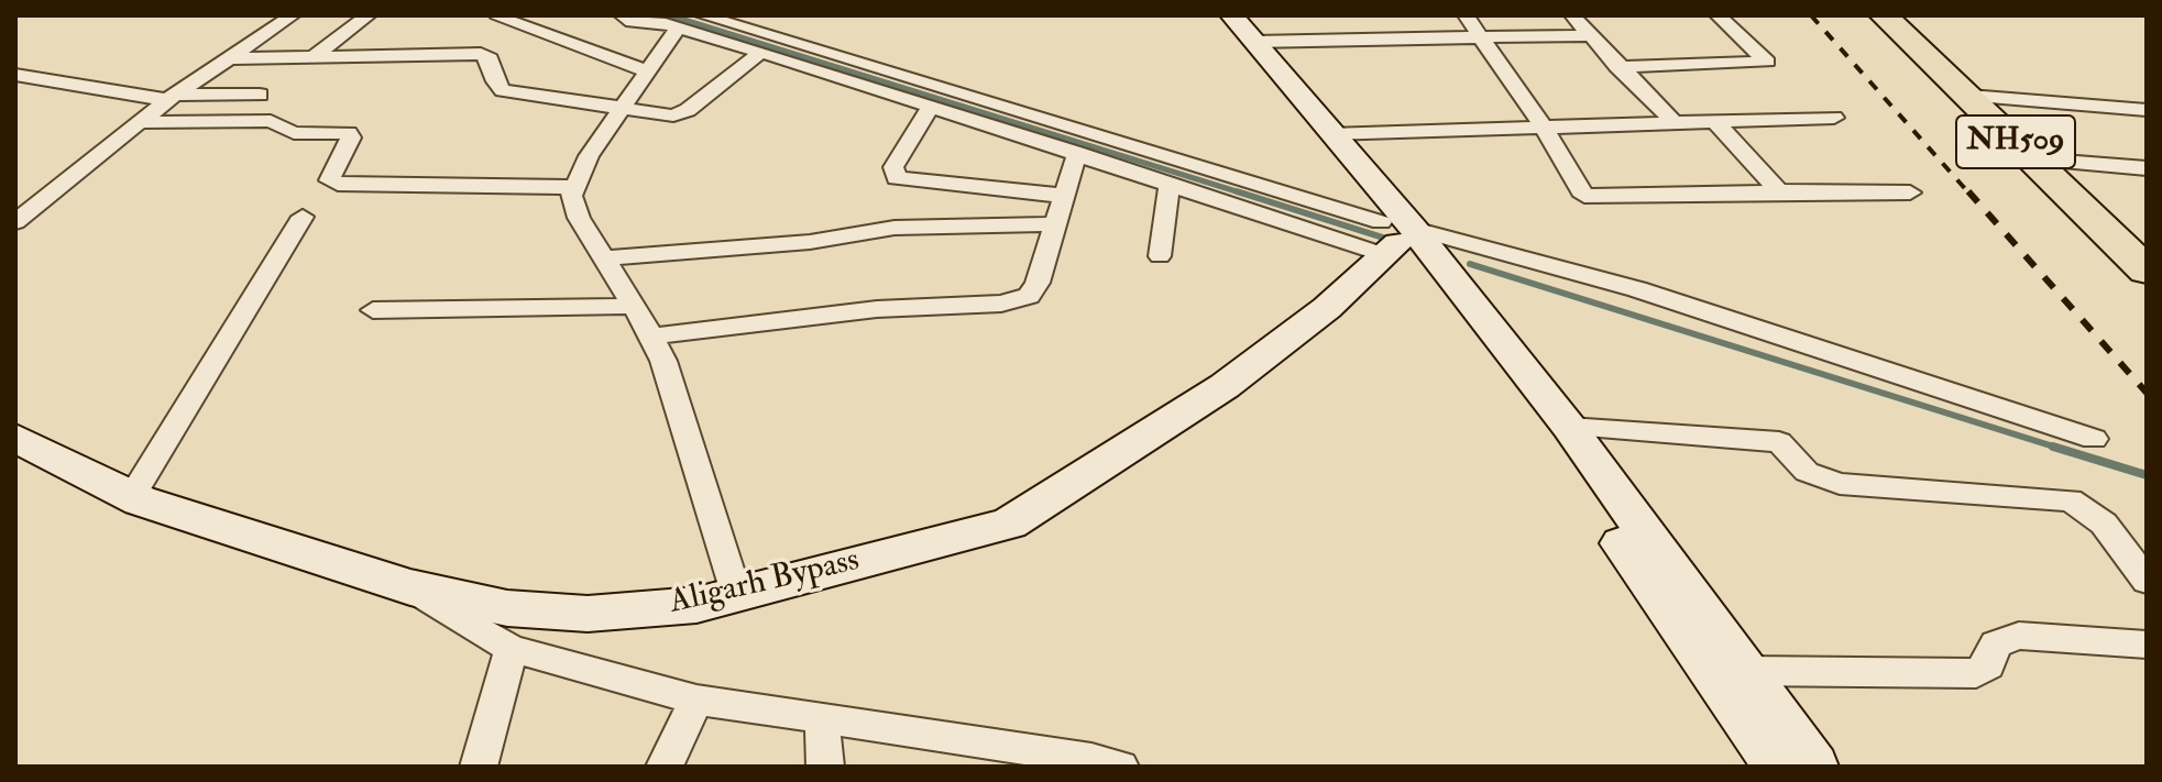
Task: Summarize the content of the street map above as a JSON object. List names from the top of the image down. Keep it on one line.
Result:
{"streets":{"highway":["NH509"],"main road":["Aligarh Bypass"]}}
